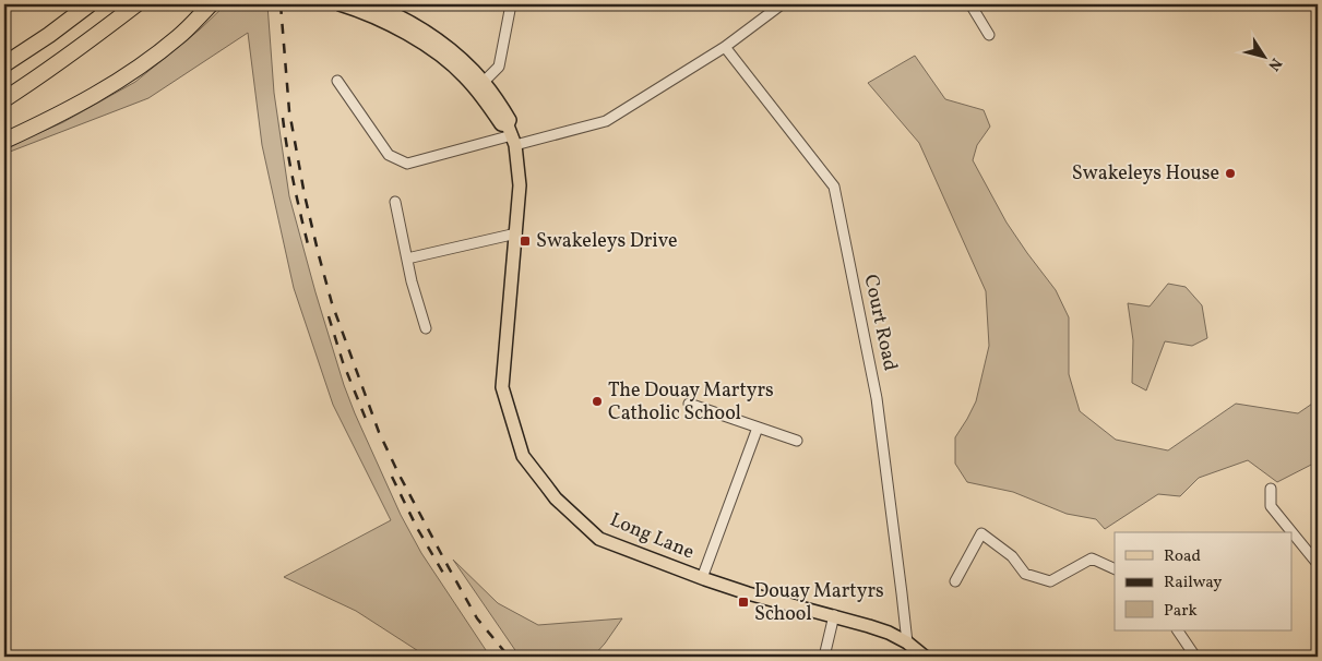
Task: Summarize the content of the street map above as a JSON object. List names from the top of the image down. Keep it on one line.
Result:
{"streets":{"main road":["Long Lane"],"street":["Court Road"]},"crossings":[["Court Road","Long Lane"]],"places":{"other":["Swakeleys House","The Douay Martyrs Catholic School"],"transit":["Swakeleys Drive","Douay Martyrs School"]},"legend":["Road","Railway","Park"],"north":"bottom right"}
